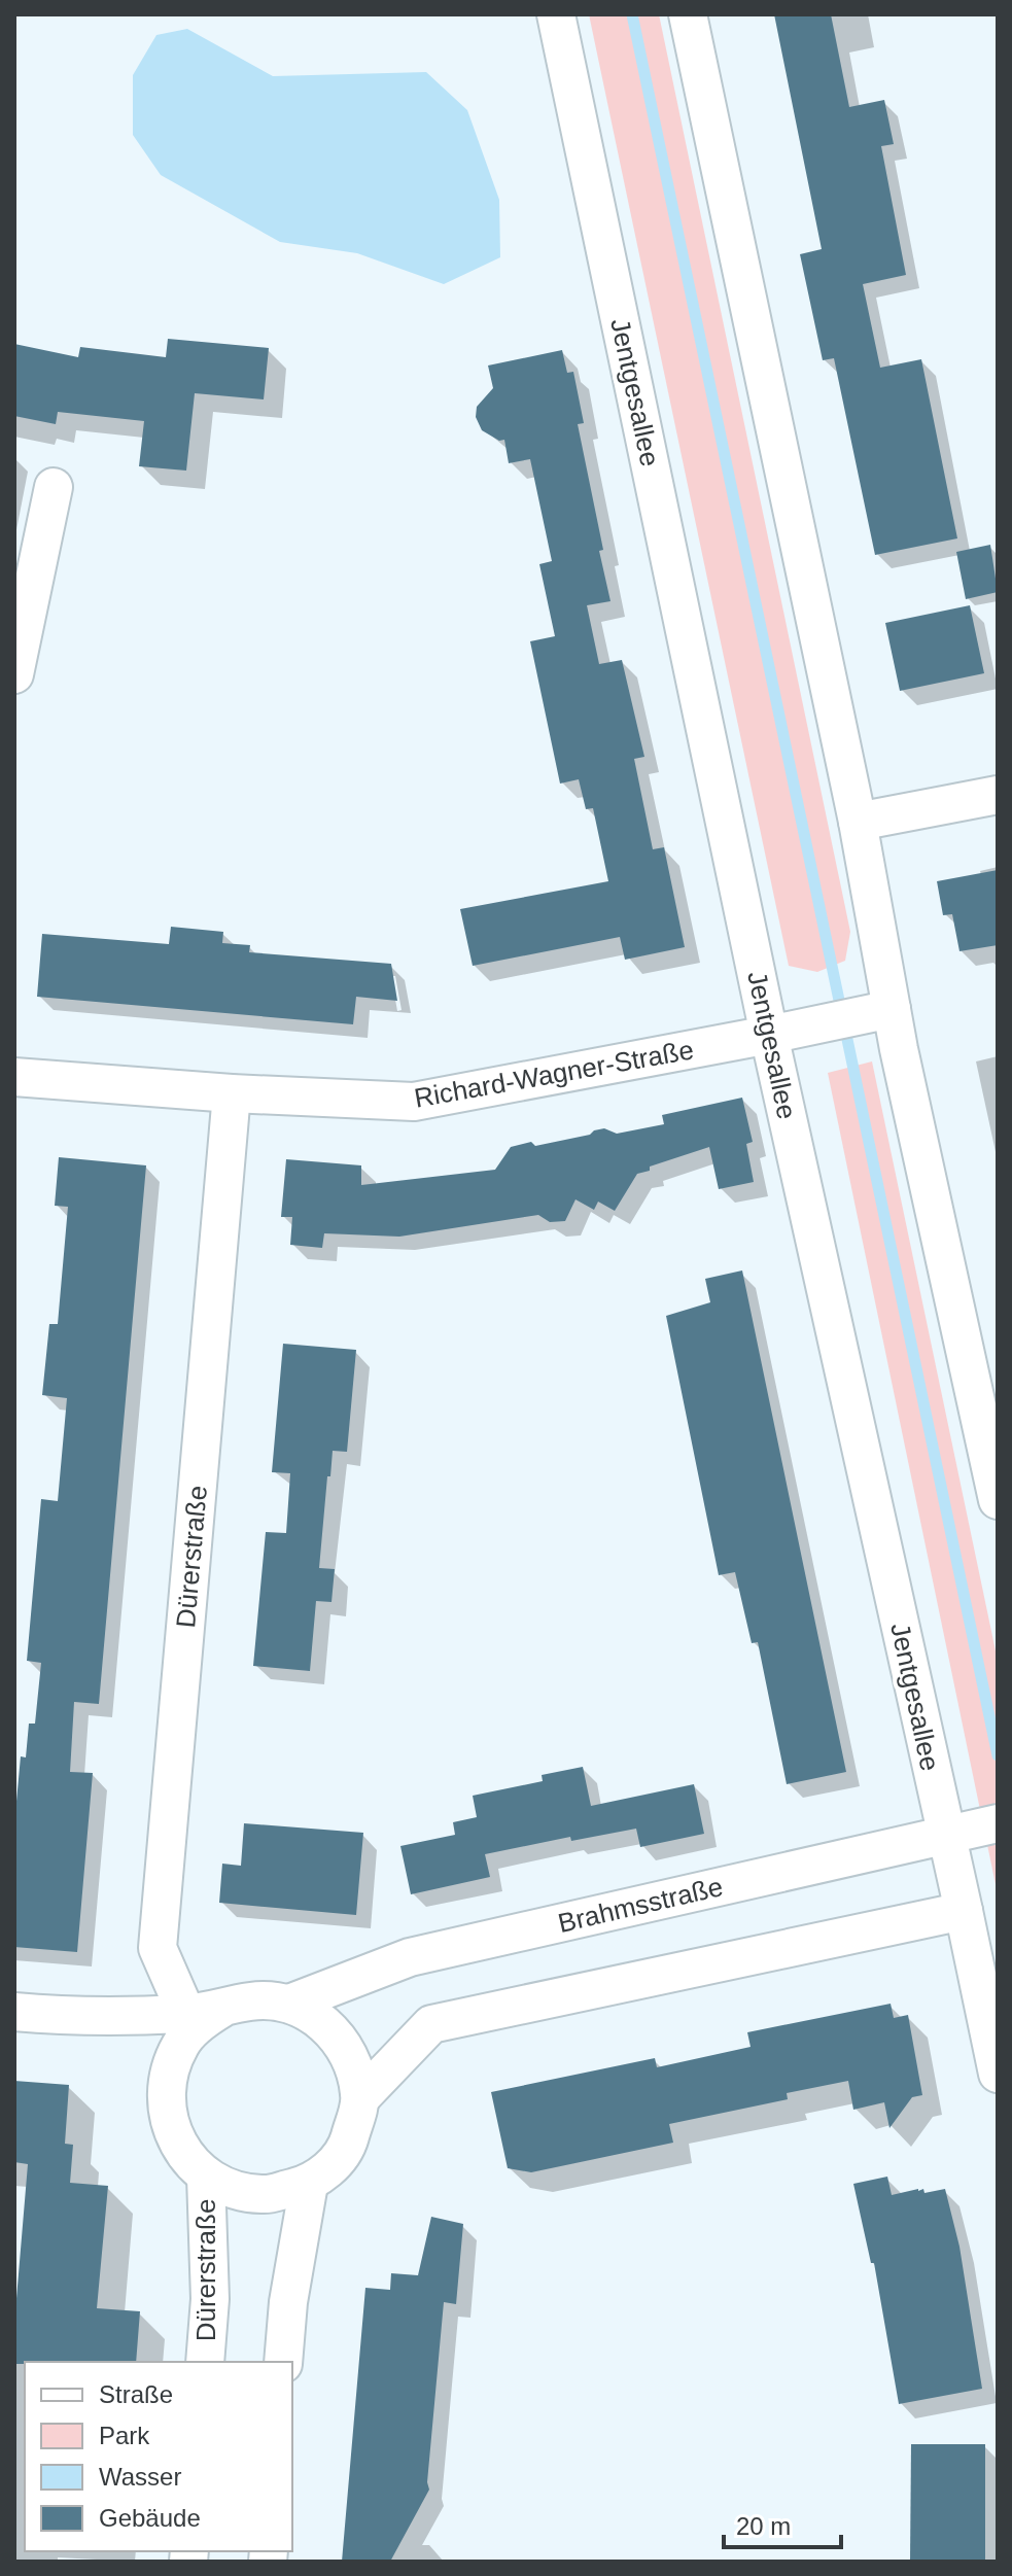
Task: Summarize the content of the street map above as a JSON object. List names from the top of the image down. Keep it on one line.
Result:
{"streets":{"street":["Jentgesallee","Richard-Wagner-Straße","Dürerstraße","Brahmsstraße"]},"crossings":[["Jentgesallee","Richard-Wagner-Straße"],["Jentgesallee","Brahmsstraße"],["Richard-Wagner-Straße","Dürerstraße"],["Dürerstraße","Brahmsstraße"]],"legend":["Straße","Park","Wasser","Gebäude"],"scale_bar":"20 m"}
